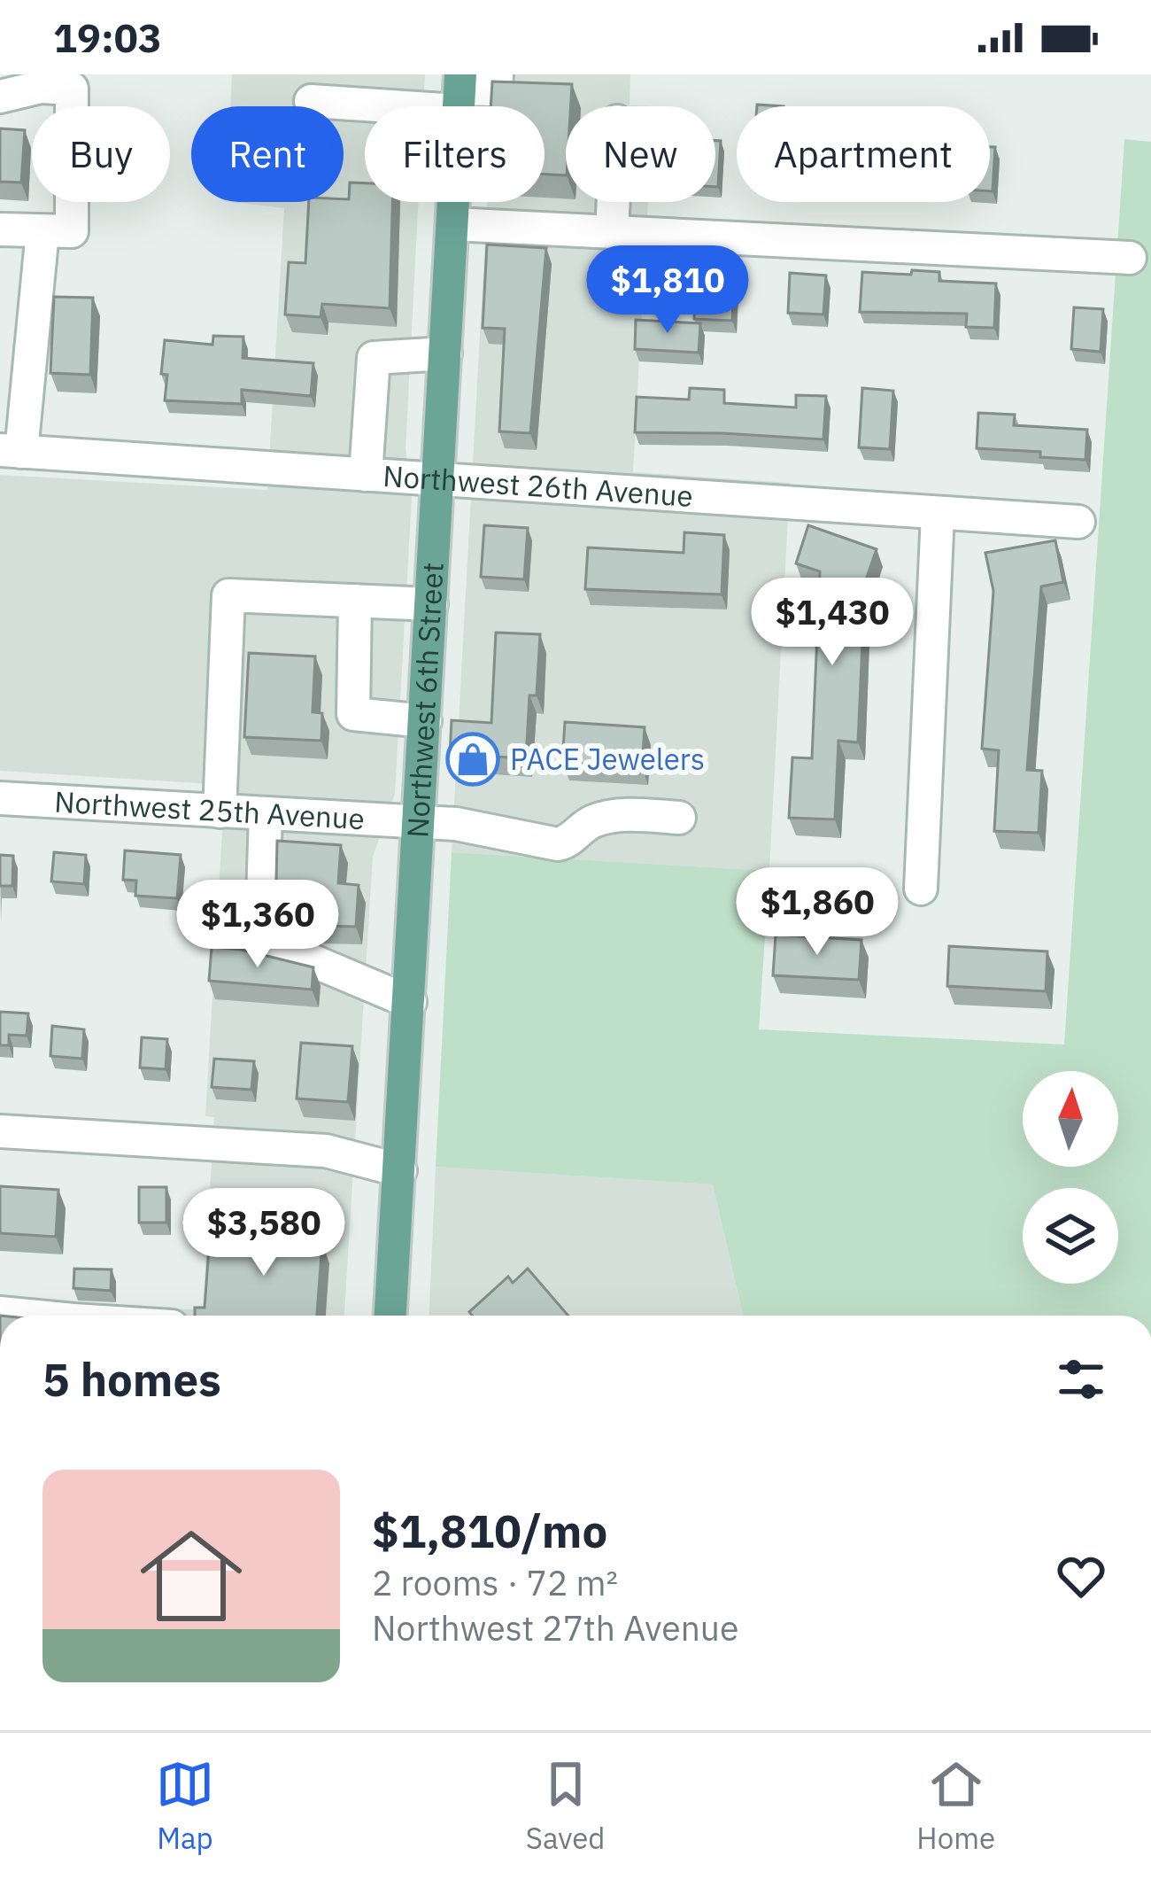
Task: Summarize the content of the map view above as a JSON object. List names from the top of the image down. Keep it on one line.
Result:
{"streets":{"main road":["Northwest 6th Street"],"street":["Northwest 26th Avenue","Northwest 25th Avenue"]},"crossings":[["Northwest 26th Avenue","Northwest 6th Street"],["Northwest 6th Street","Northwest 25th Avenue"]],"places":{"shop":["PACE Jewelers"]},"north":"top","page":{"status":"19:03","chip":["Buy","Rent","Filters","New","Apartment"],"price":["$1,810","$1,430","$1,860","$1,360","$3,580"],"heading":"5 homes","list":[{"name":"$1,810/mo","note":"2 rooms · 72 m² · Northwest 27th Avenue"}],"tabs":["Map","Saved","Home"]}}
